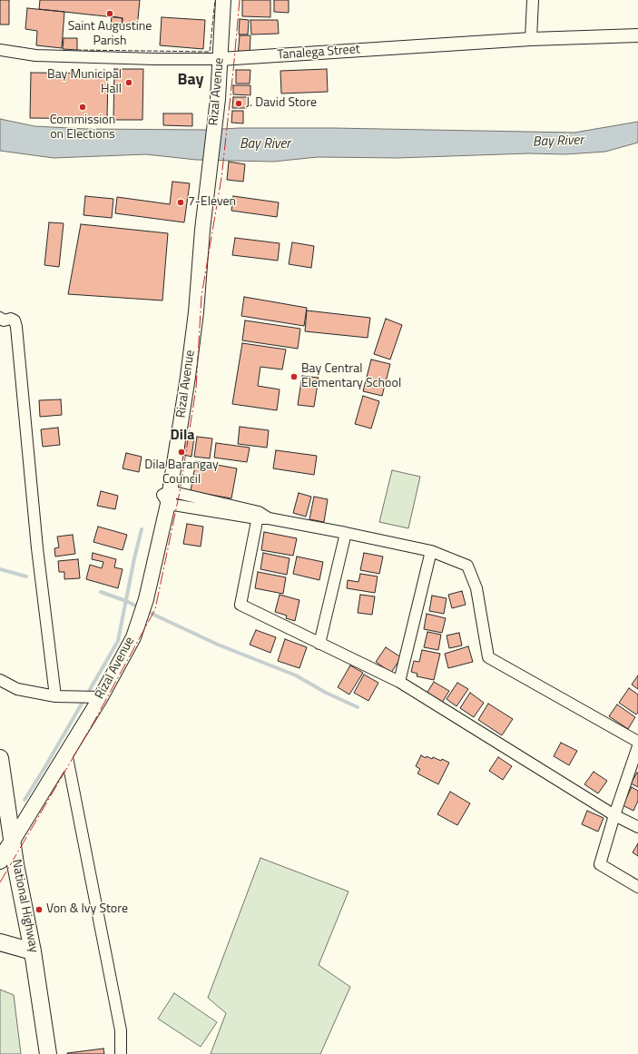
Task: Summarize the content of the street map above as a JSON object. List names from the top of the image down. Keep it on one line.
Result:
{"streets":{"main road":["Rizal Avenue","National Highway"],"street":["Tanalega Street"]},"crossings":[["Tanalega Street","Rizal Avenue"],["Rizal Avenue","National Highway"]],"districts":["Bay","Dila"],"water":["Bay River"],"places":["Saint Augustine Parish","Bay Municipal Hall","J. David Store","Commission on Elections","7-Eleven","Bay Central Elementary School","Dila Barangay Council","Von & Ivy Store"]}
